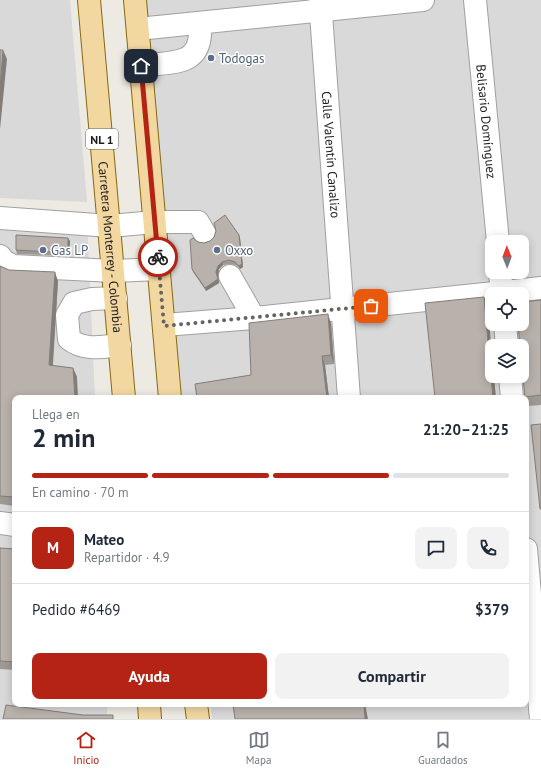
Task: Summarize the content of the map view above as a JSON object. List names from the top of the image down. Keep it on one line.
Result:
{"streets":{"main road":["NL 1","Carretera Monterrey - Colombia"],"street":["Belisario Domínguez","Calle Valentín Canalizo"]},"places":["Todogas","Gas LP","Oxxo"],"north":"top","page":{"heading":["2 min","Llega en","21:20–21:25"],"panel":["Mateo","Repartidor · 4.9","Pedido #6469","$379"],"bar":"En camino · 70 m","round":"M","buttons":["Ayuda","Compartir"],"tabs":["Inicio","Mapa","Guardados"]}}
